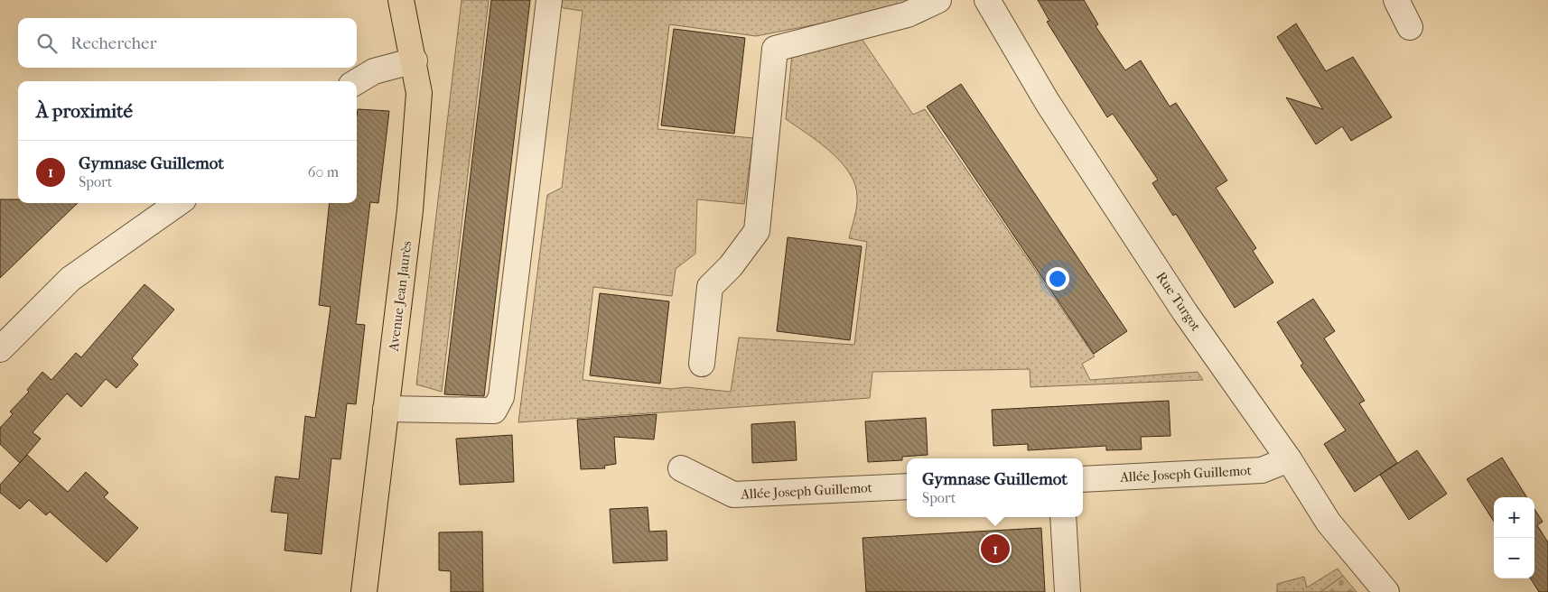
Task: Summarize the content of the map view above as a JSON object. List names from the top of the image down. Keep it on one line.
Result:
{"streets":{"main road":["Avenue Jean Jaurès"],"street":["Rue Turgot","Allée Joseph Guillemot"]},"crossings":[["Rue Turgot","Allée Joseph Guillemot"]],"page":{"search":"Rechercher","heading":"À proximité","list":[{"mark":"1","name":"Gymnase Guillemot","note":"Sport","value":"60 m"}],"popup":["Gymnase Guillemot","Sport"],"map_buttons":["+","−"],"pins":"1"}}
